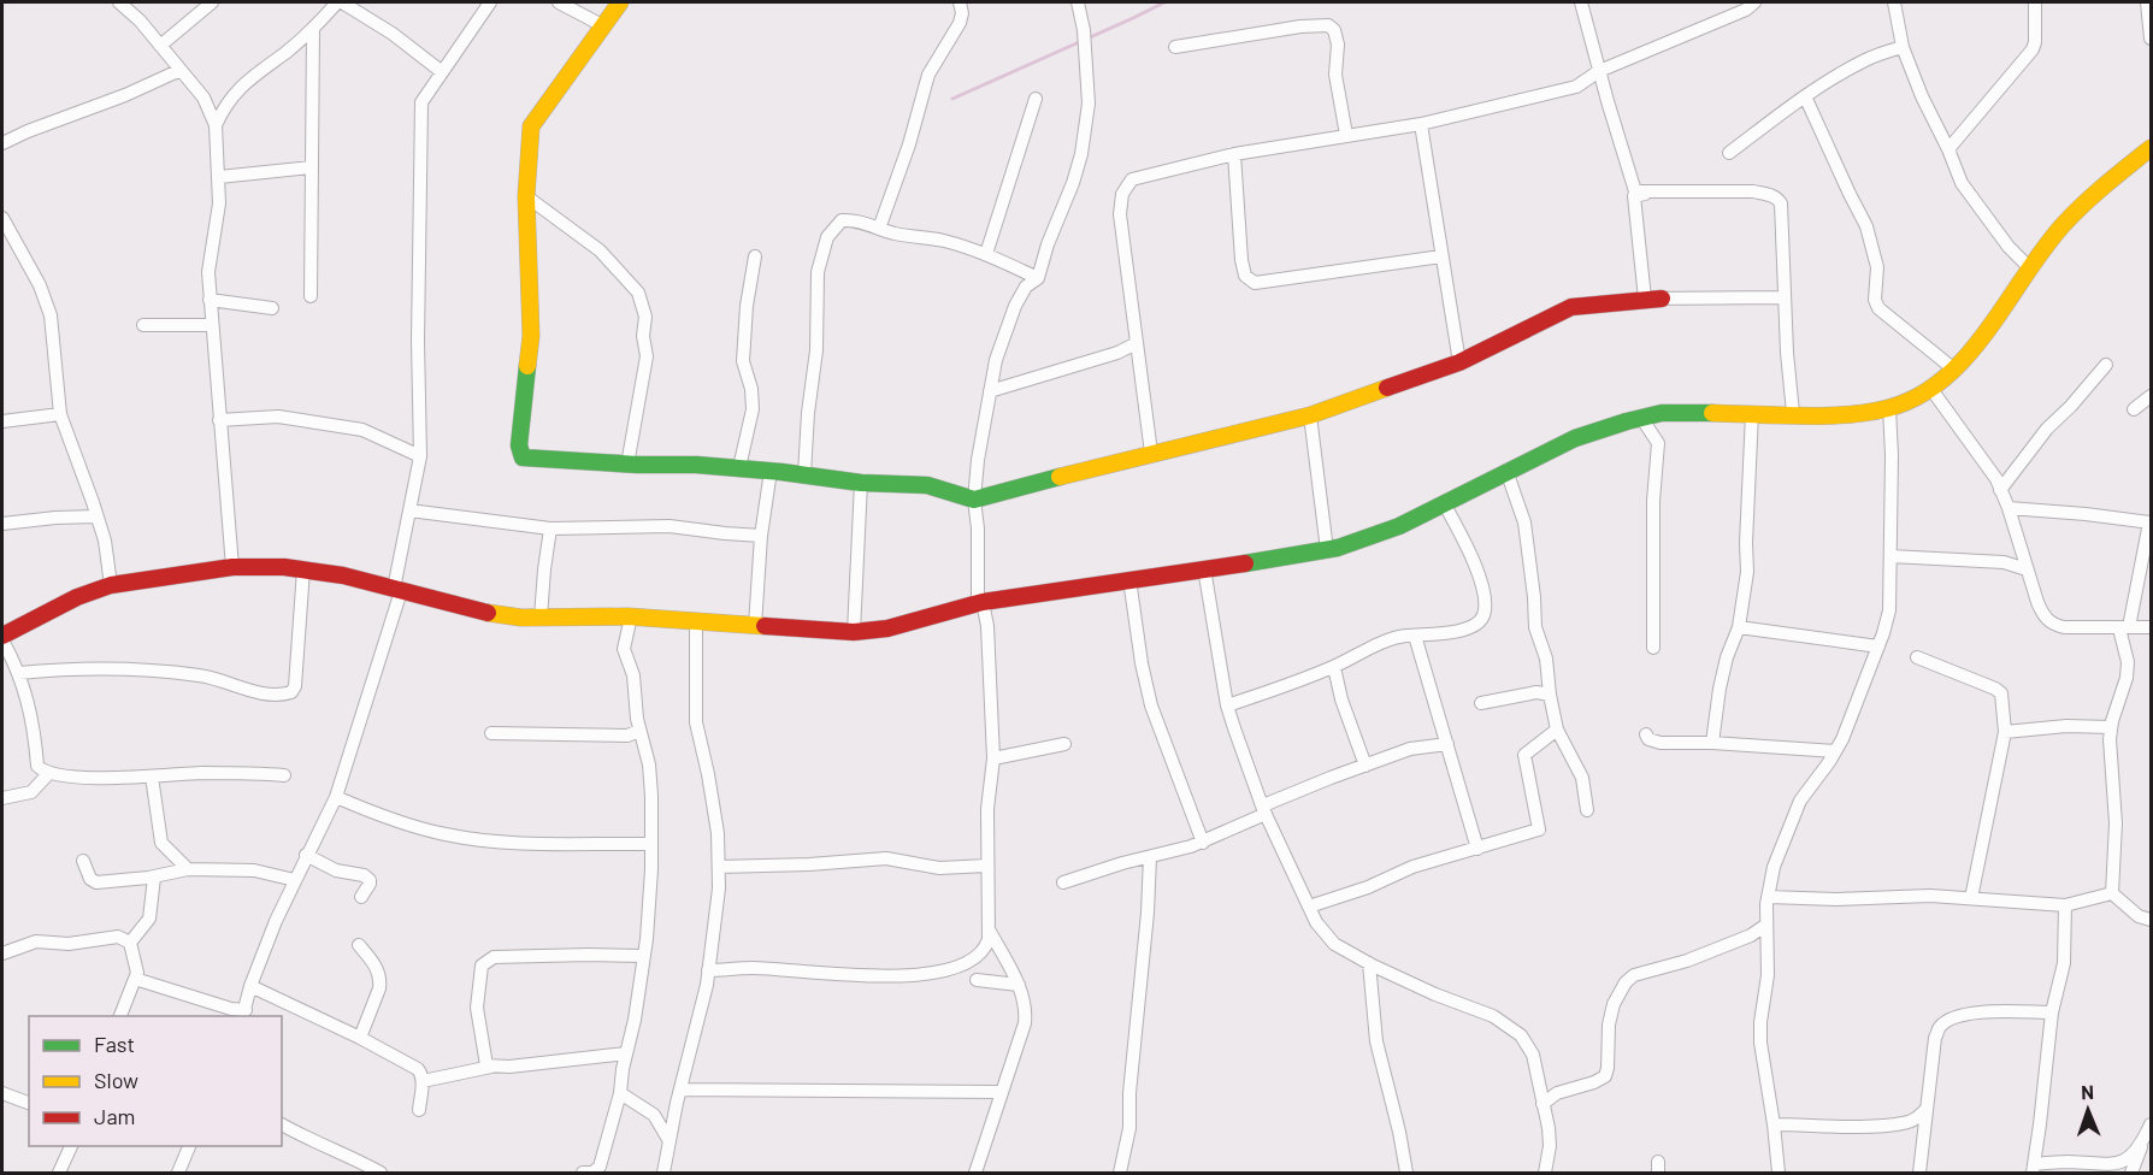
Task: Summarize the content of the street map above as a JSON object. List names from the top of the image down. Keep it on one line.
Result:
{"legend":["Fast","Slow","Jam"],"north":"top"}
